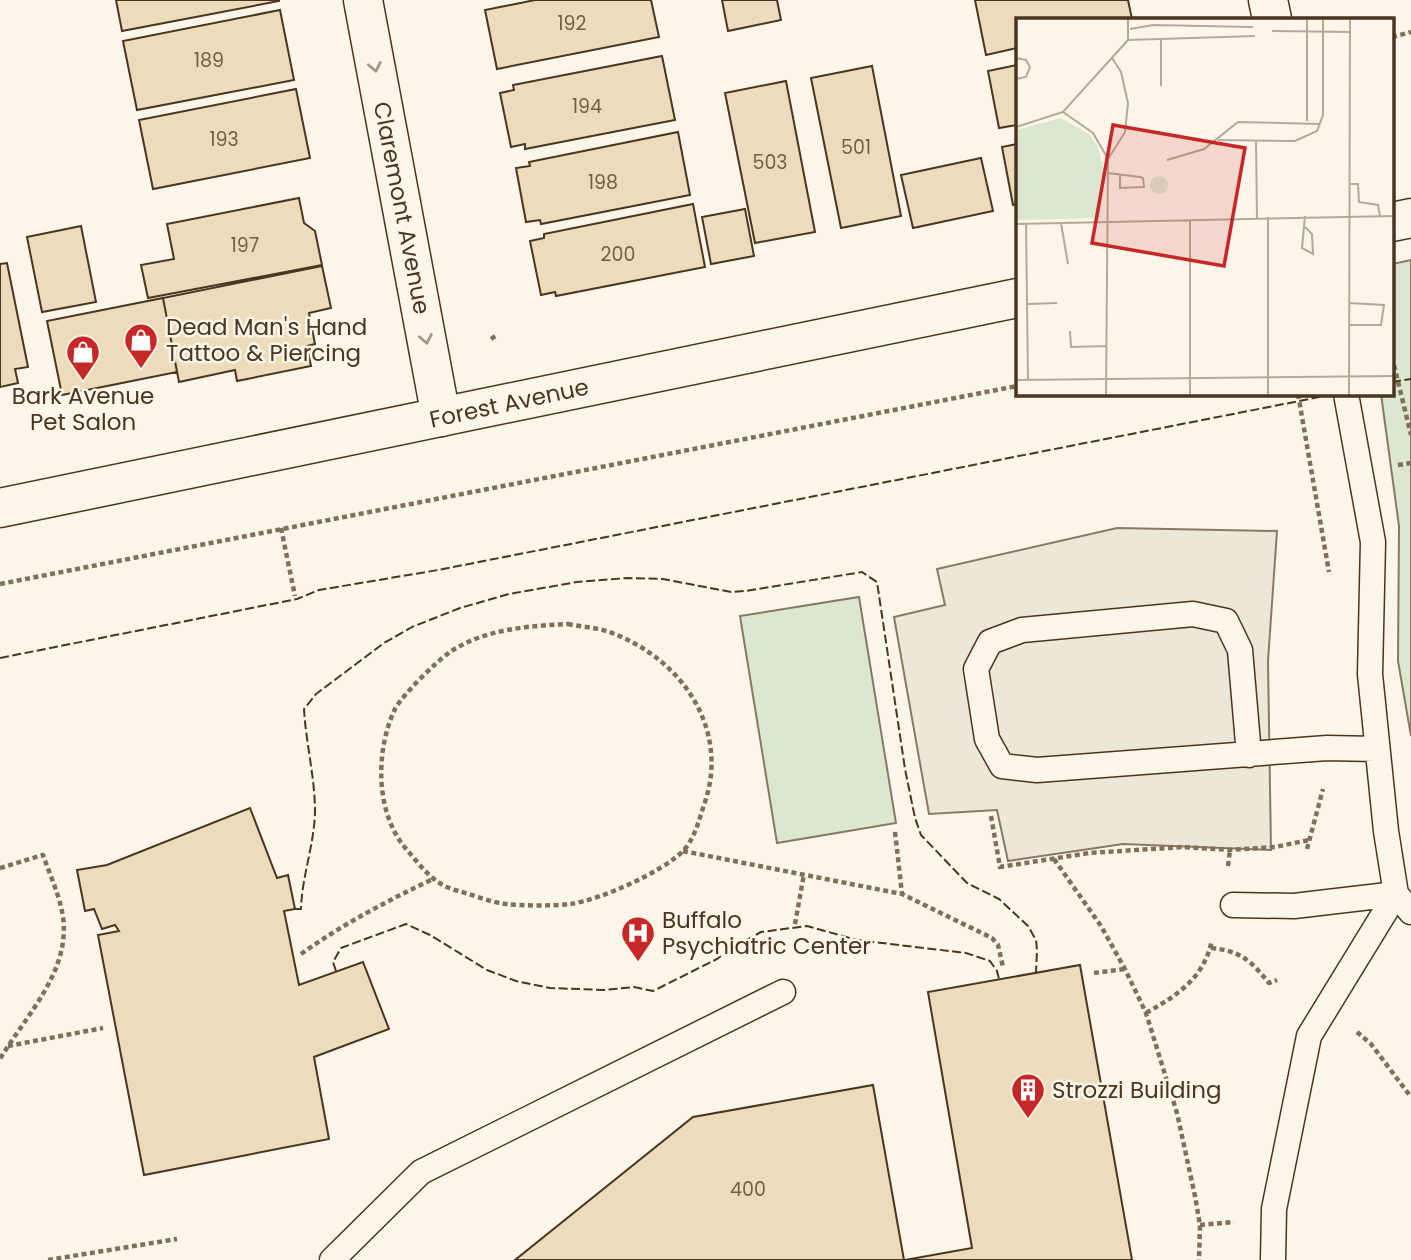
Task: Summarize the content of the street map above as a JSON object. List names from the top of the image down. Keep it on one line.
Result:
{"streets":{"street":["Claremont Avenue","Forest Avenue"]},"crossings":[["Claremont Avenue","Forest Avenue"]],"one_way":["Claremont Avenue"],"places":{"shop":["Dead Man's Hand Tattoo & Piercing","Bark Avenue Pet Salon"],"hospital":["Buffalo Psychiatric Center"],"building":["Strozzi Building"]},"house_numbers":["192","189","194","193","501","503","198","197","200","400"]}
